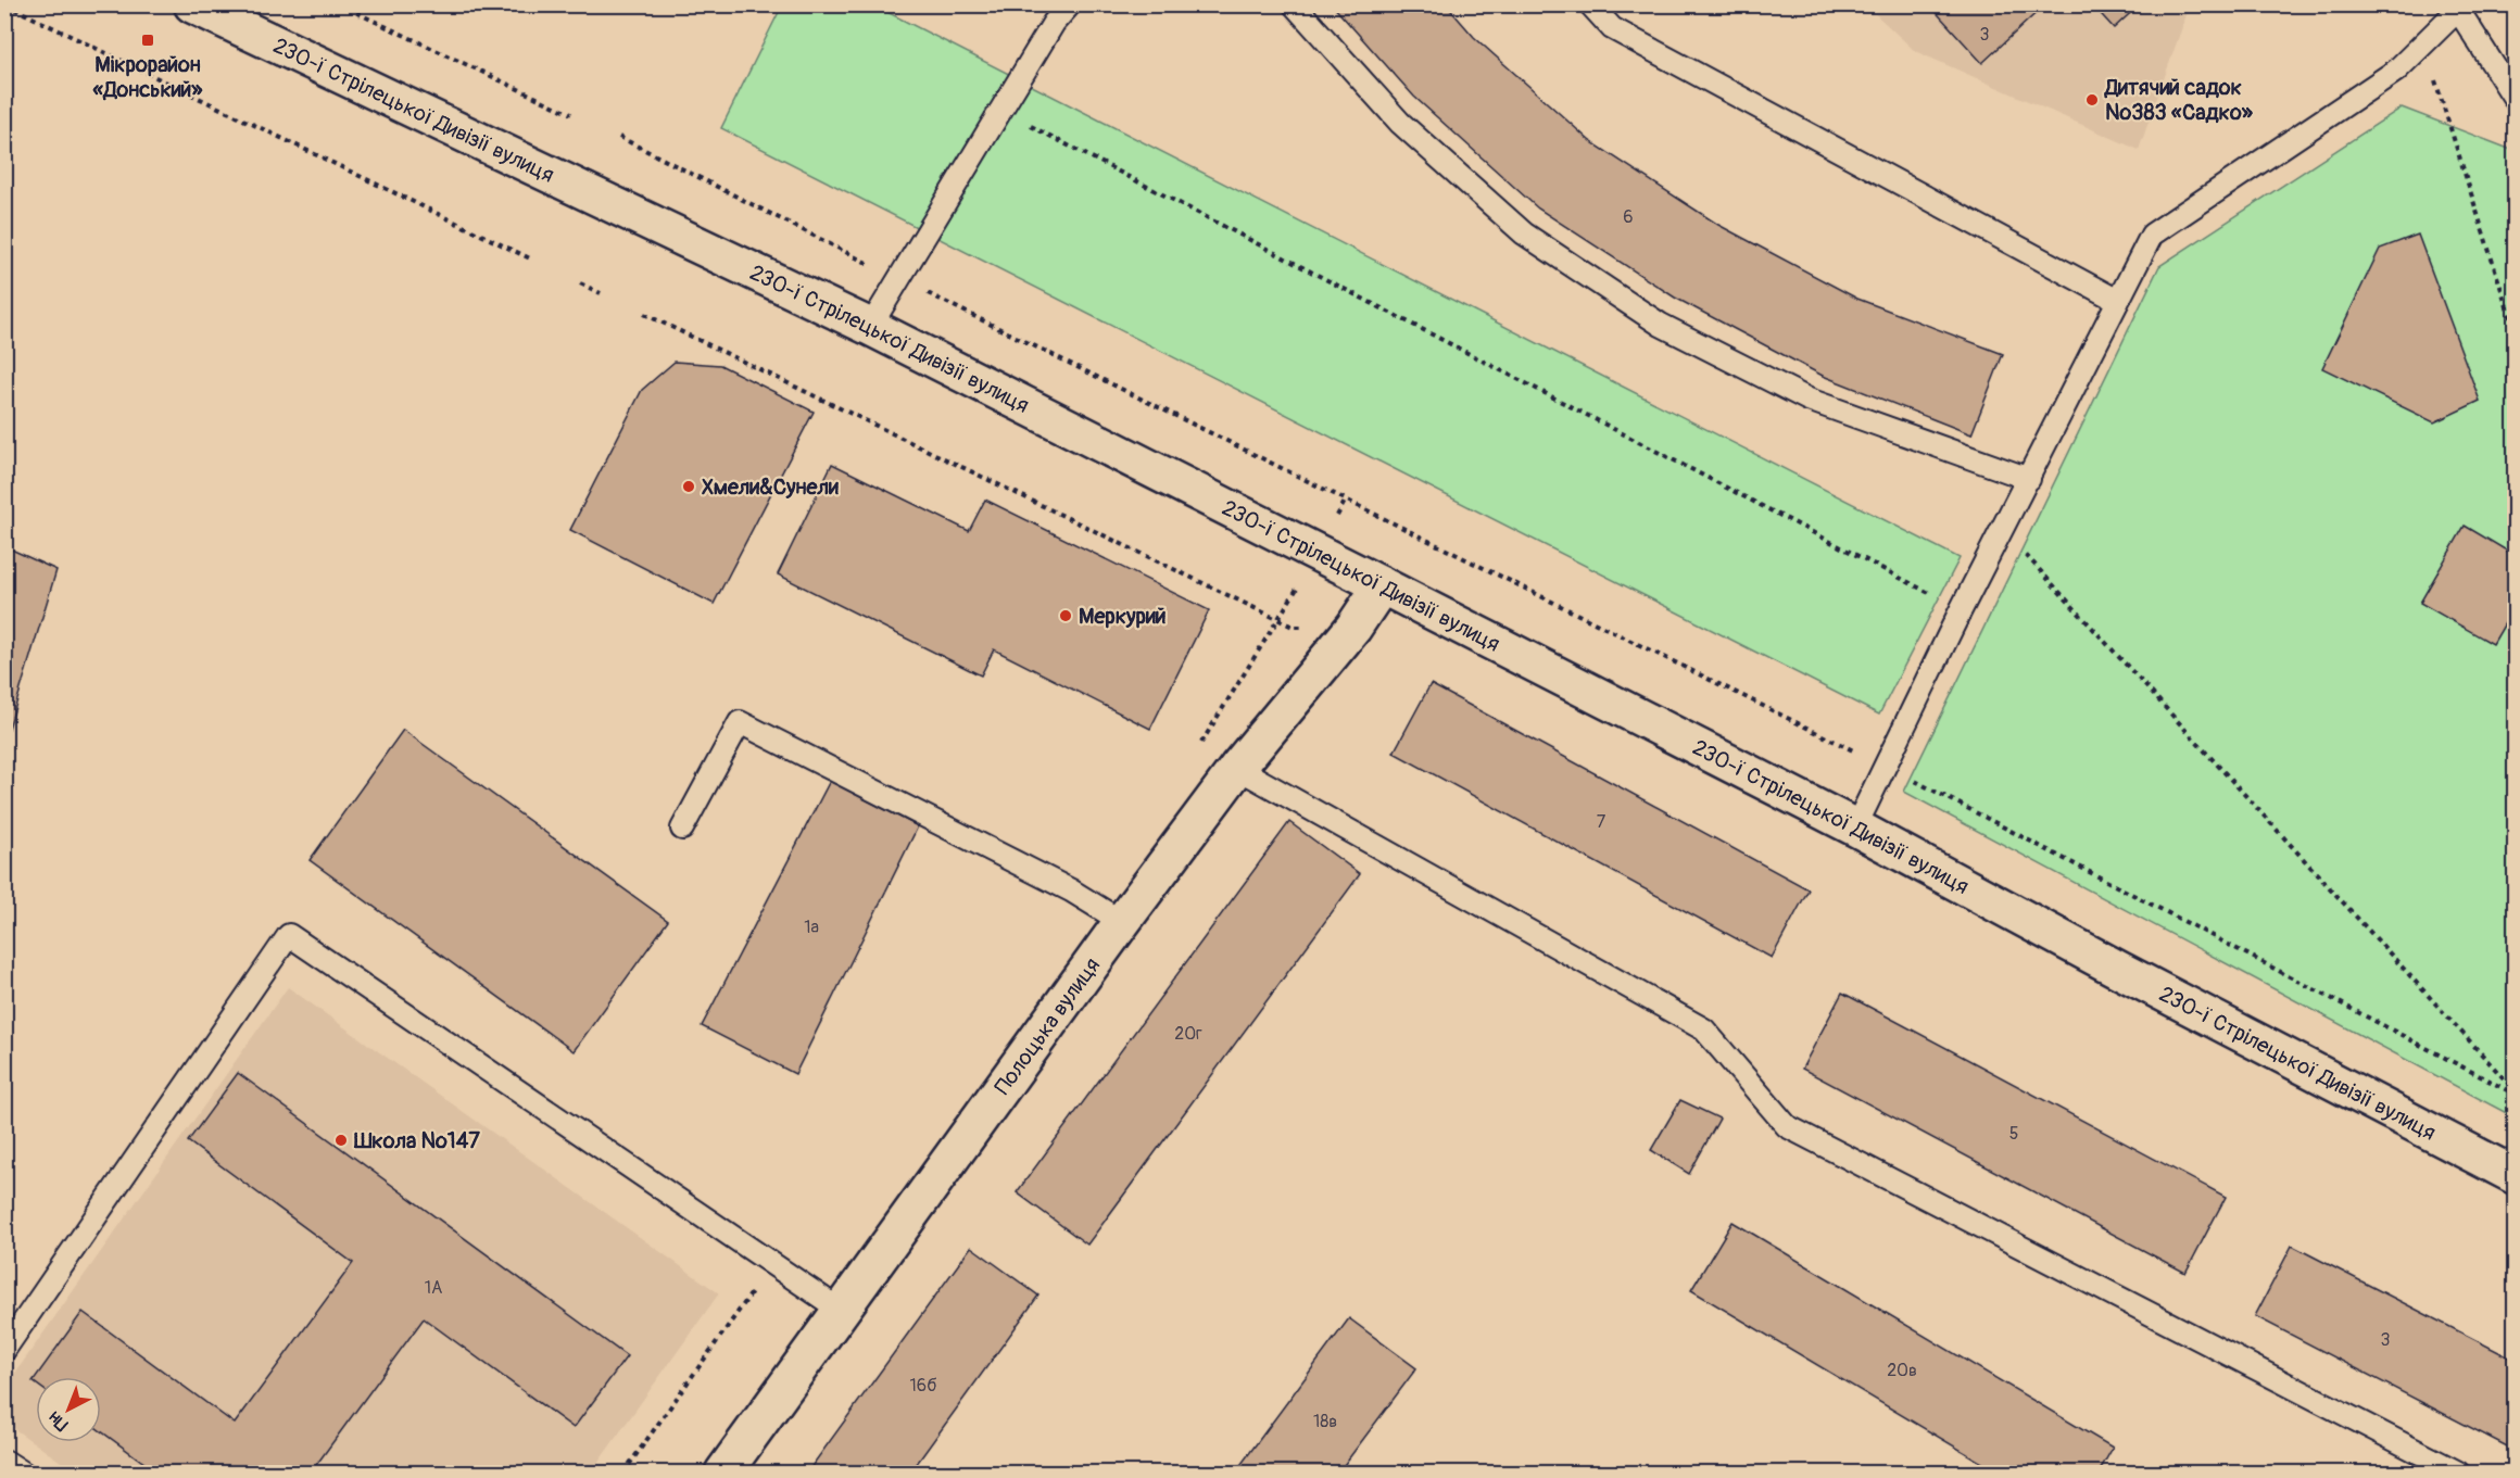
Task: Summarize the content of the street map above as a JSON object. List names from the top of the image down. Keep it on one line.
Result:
{"streets":{"street":["230-ї Стрілецької Дивізії вулиця","Полоцька вулиця"]},"crossings":[["230-ї Стрілецької Дивізії вулиця","Полоцька вулиця"]],"places":{"transit":["Мікрорайон «Донський»"],"other":["Дитячий садок №383 «Садко»","Хмели&Сунели","Меркурий","Школа №147"]},"house_numbers":["3","6","7","1а","20г","5","1А","3","20в","16б","18в"],"north":"bottom left"}
